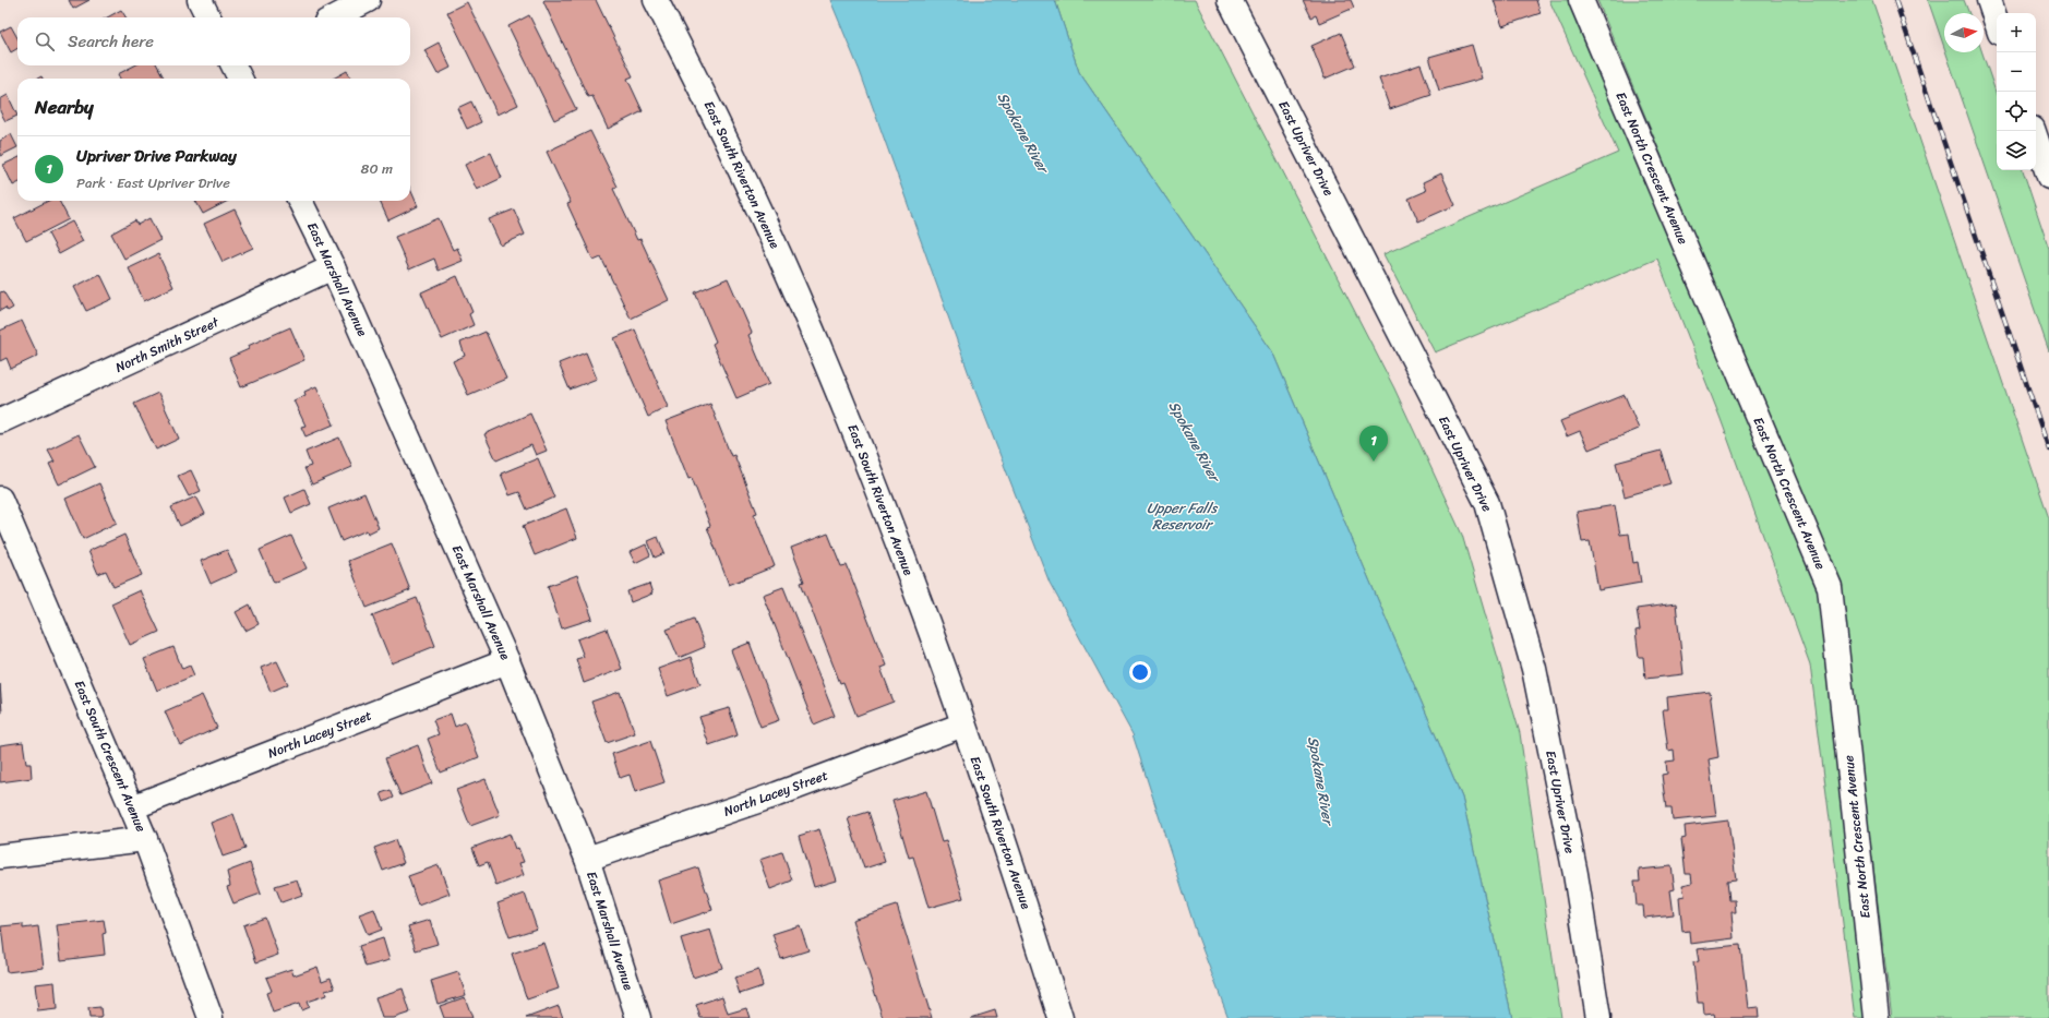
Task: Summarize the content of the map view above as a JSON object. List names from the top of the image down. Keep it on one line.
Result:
{"streets":{"street":["East Upriver Drive","East North Crescent Avenue","East South Riverton Avenue","East Marshall Avenue","North Smith Street","North Lacey Street","East South Crescent Avenue"]},"crossings":[["East South Riverton Avenue","North Lacey Street"],["East Marshall Avenue","North Smith Street"],["East Marshall Avenue","North Lacey Street"],["North Lacey Street","East South Crescent Avenue"]],"water":["Spokane River","Upper Falls Reservoir"],"north":"right","page":{"map_buttons":["+","−"],"search":"Search here","heading":"Nearby","list":[{"mark":"1","name":"Upriver Drive Parkway","note":"Park · East Upriver Drive","value":"80 m"}],"pins":"1"}}
